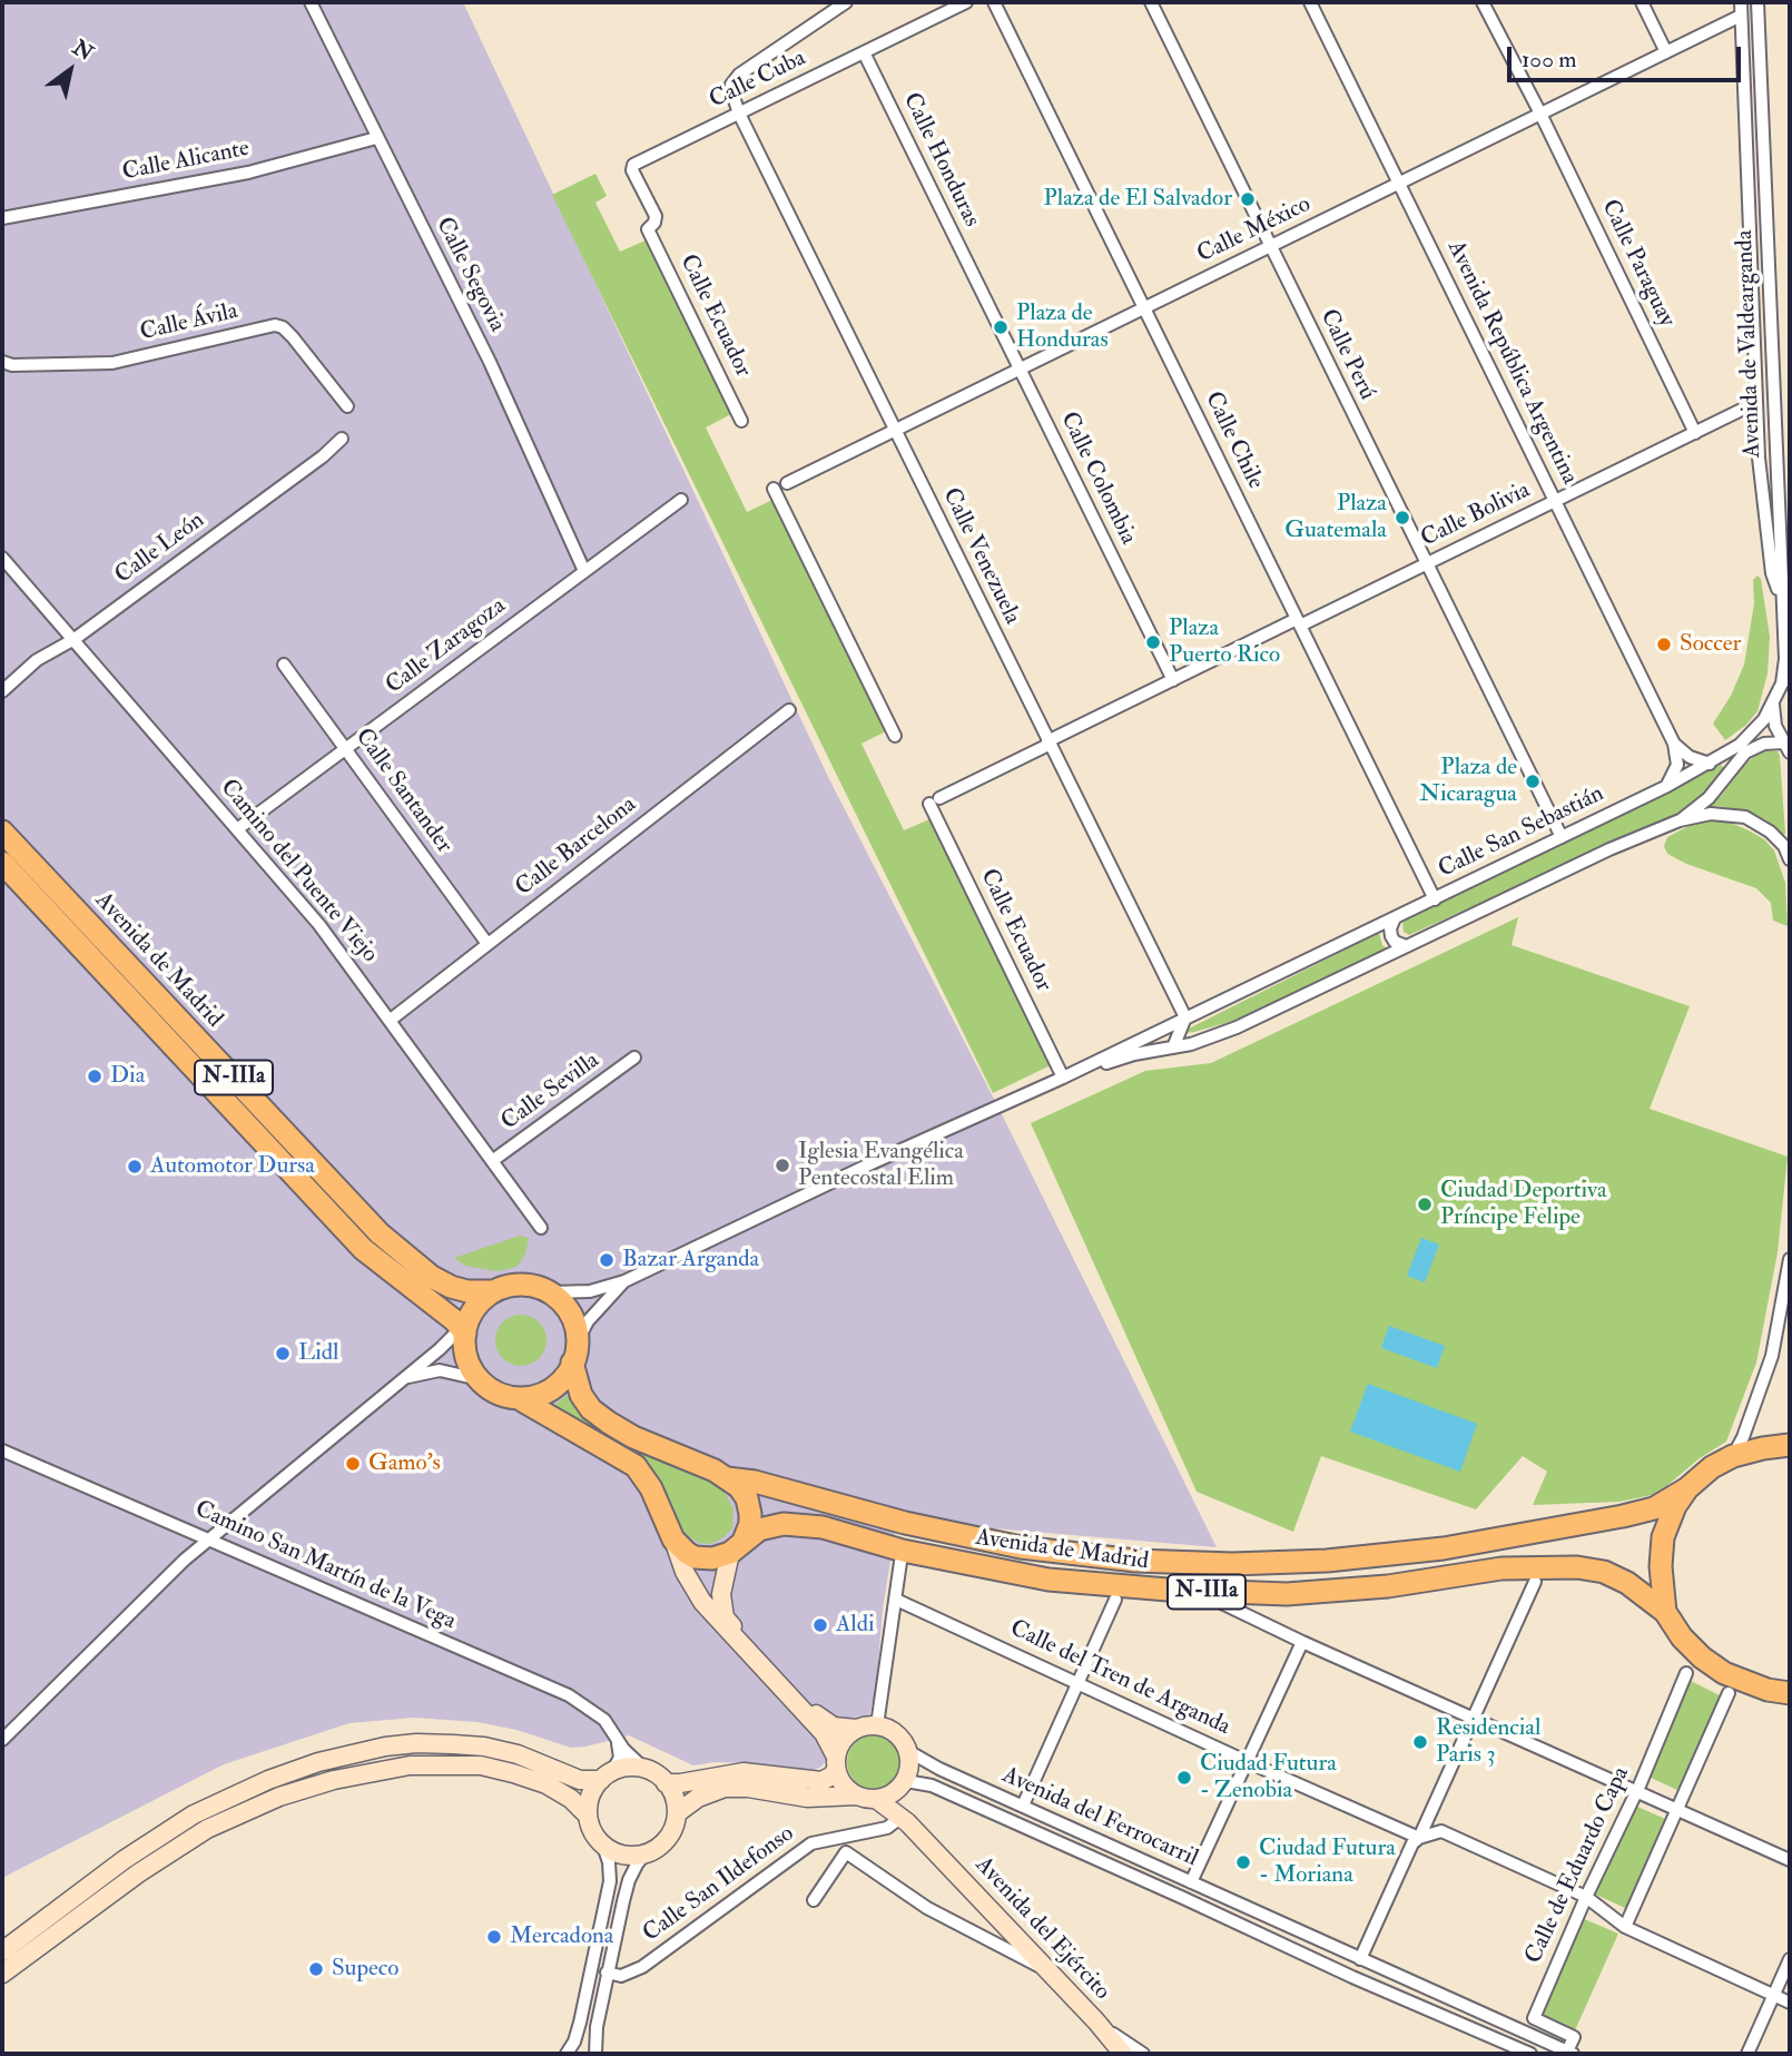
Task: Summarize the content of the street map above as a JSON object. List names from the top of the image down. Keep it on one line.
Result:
{"streets":{"highway":["Avenida de Madrid","N-IIIa"],"main road":["Avenida del Ejército"],"street":["Calle Cuba","Calle Honduras","Calle Alicante","Calle México","Calle Paraguay","Calle Segovia","Calle Ecuador","Calle Ávila","Avenida de Valdearganda","Calle Perú","Avenida República Argentina","Calle Chile","Calle Colombia","Calle Bolivia","Calle León","Calle Venezuela","Calle Zaragoza","Calle Santander","Calle San Sebastián","Calle Barcelona","Camino del Puente Viejo","Calle Sevilla","Camino San Martín de la Vega","Calle del Tren de Arganda","Avenida del Ferrocarril","Calle de Eduardo Capa","Calle San Ildefonso"]},"crossings":[["Calle Cuba","Calle Honduras"],["Calle Cuba","Calle Ecuador"],["Calle Cuba","Calle Venezuela"],["Calle Honduras","Calle México"],["Calle Honduras","Calle Colombia"],["Calle Alicante","Calle Segovia"],["Calle México","Calle Paraguay"],["Calle México","Calle Perú"],["Calle México","Avenida República Argentina"],["Calle México","Calle Chile"],["Calle México","Calle Colombia"],["Calle México","Calle Venezuela"],["Calle Paraguay","Calle Bolivia"],["Calle Segovia","Calle Zaragoza"],["Calle Ecuador","Calle Bolivia"],["Calle Ecuador","Calle San Sebastián"],["Avenida de Valdearganda","Calle San Sebastián"],["Calle Perú","Calle Bolivia"],["Avenida República Argentina","Calle Bolivia"],["Calle Chile","Calle Bolivia"],["Calle Chile","Calle San Sebastián"],["Calle Colombia","Calle Bolivia"],["Calle Bolivia","Calle Venezuela"],["Calle León","Camino del Puente Viejo"],["Calle Venezuela","Calle San Sebastián"],["Calle Zaragoza","Calle Santander"],["Calle Zaragoza","Camino del Puente Viejo"],["Calle Santander","Calle Barcelona"],["Calle Barcelona","Camino del Puente Viejo"],["Camino del Puente Viejo","Calle Sevilla"],["Avenida de Madrid","N-IIIa"],["Calle del Tren de Arganda","Calle de Eduardo Capa"],["Avenida del Ferrocarril","Calle de Eduardo Capa"],["Avenida del Ferrocarril","Avenida del Ejército"],["Calle San Ildefonso","Avenida del Ejército"]],"places":["Plaza de El Salvador","Plaza de Honduras","Plaza Guatemala","Plaza Puerto Rico","Soccer","Plaza de Nicaragua","Dia","Iglesia Evangélica Pentecostal Elim","Automotor Dursa","Ciudad Deportiva Príncipe Felipe","Bazar Arganda","Lidl","Gamo's","Aldi","Residencial Paris 3","Ciudad Futura - Zenobia","Ciudad Futura - Moriana","Mercadona","Supeco"],"scale_bar":"100 m","north":"top right"}
